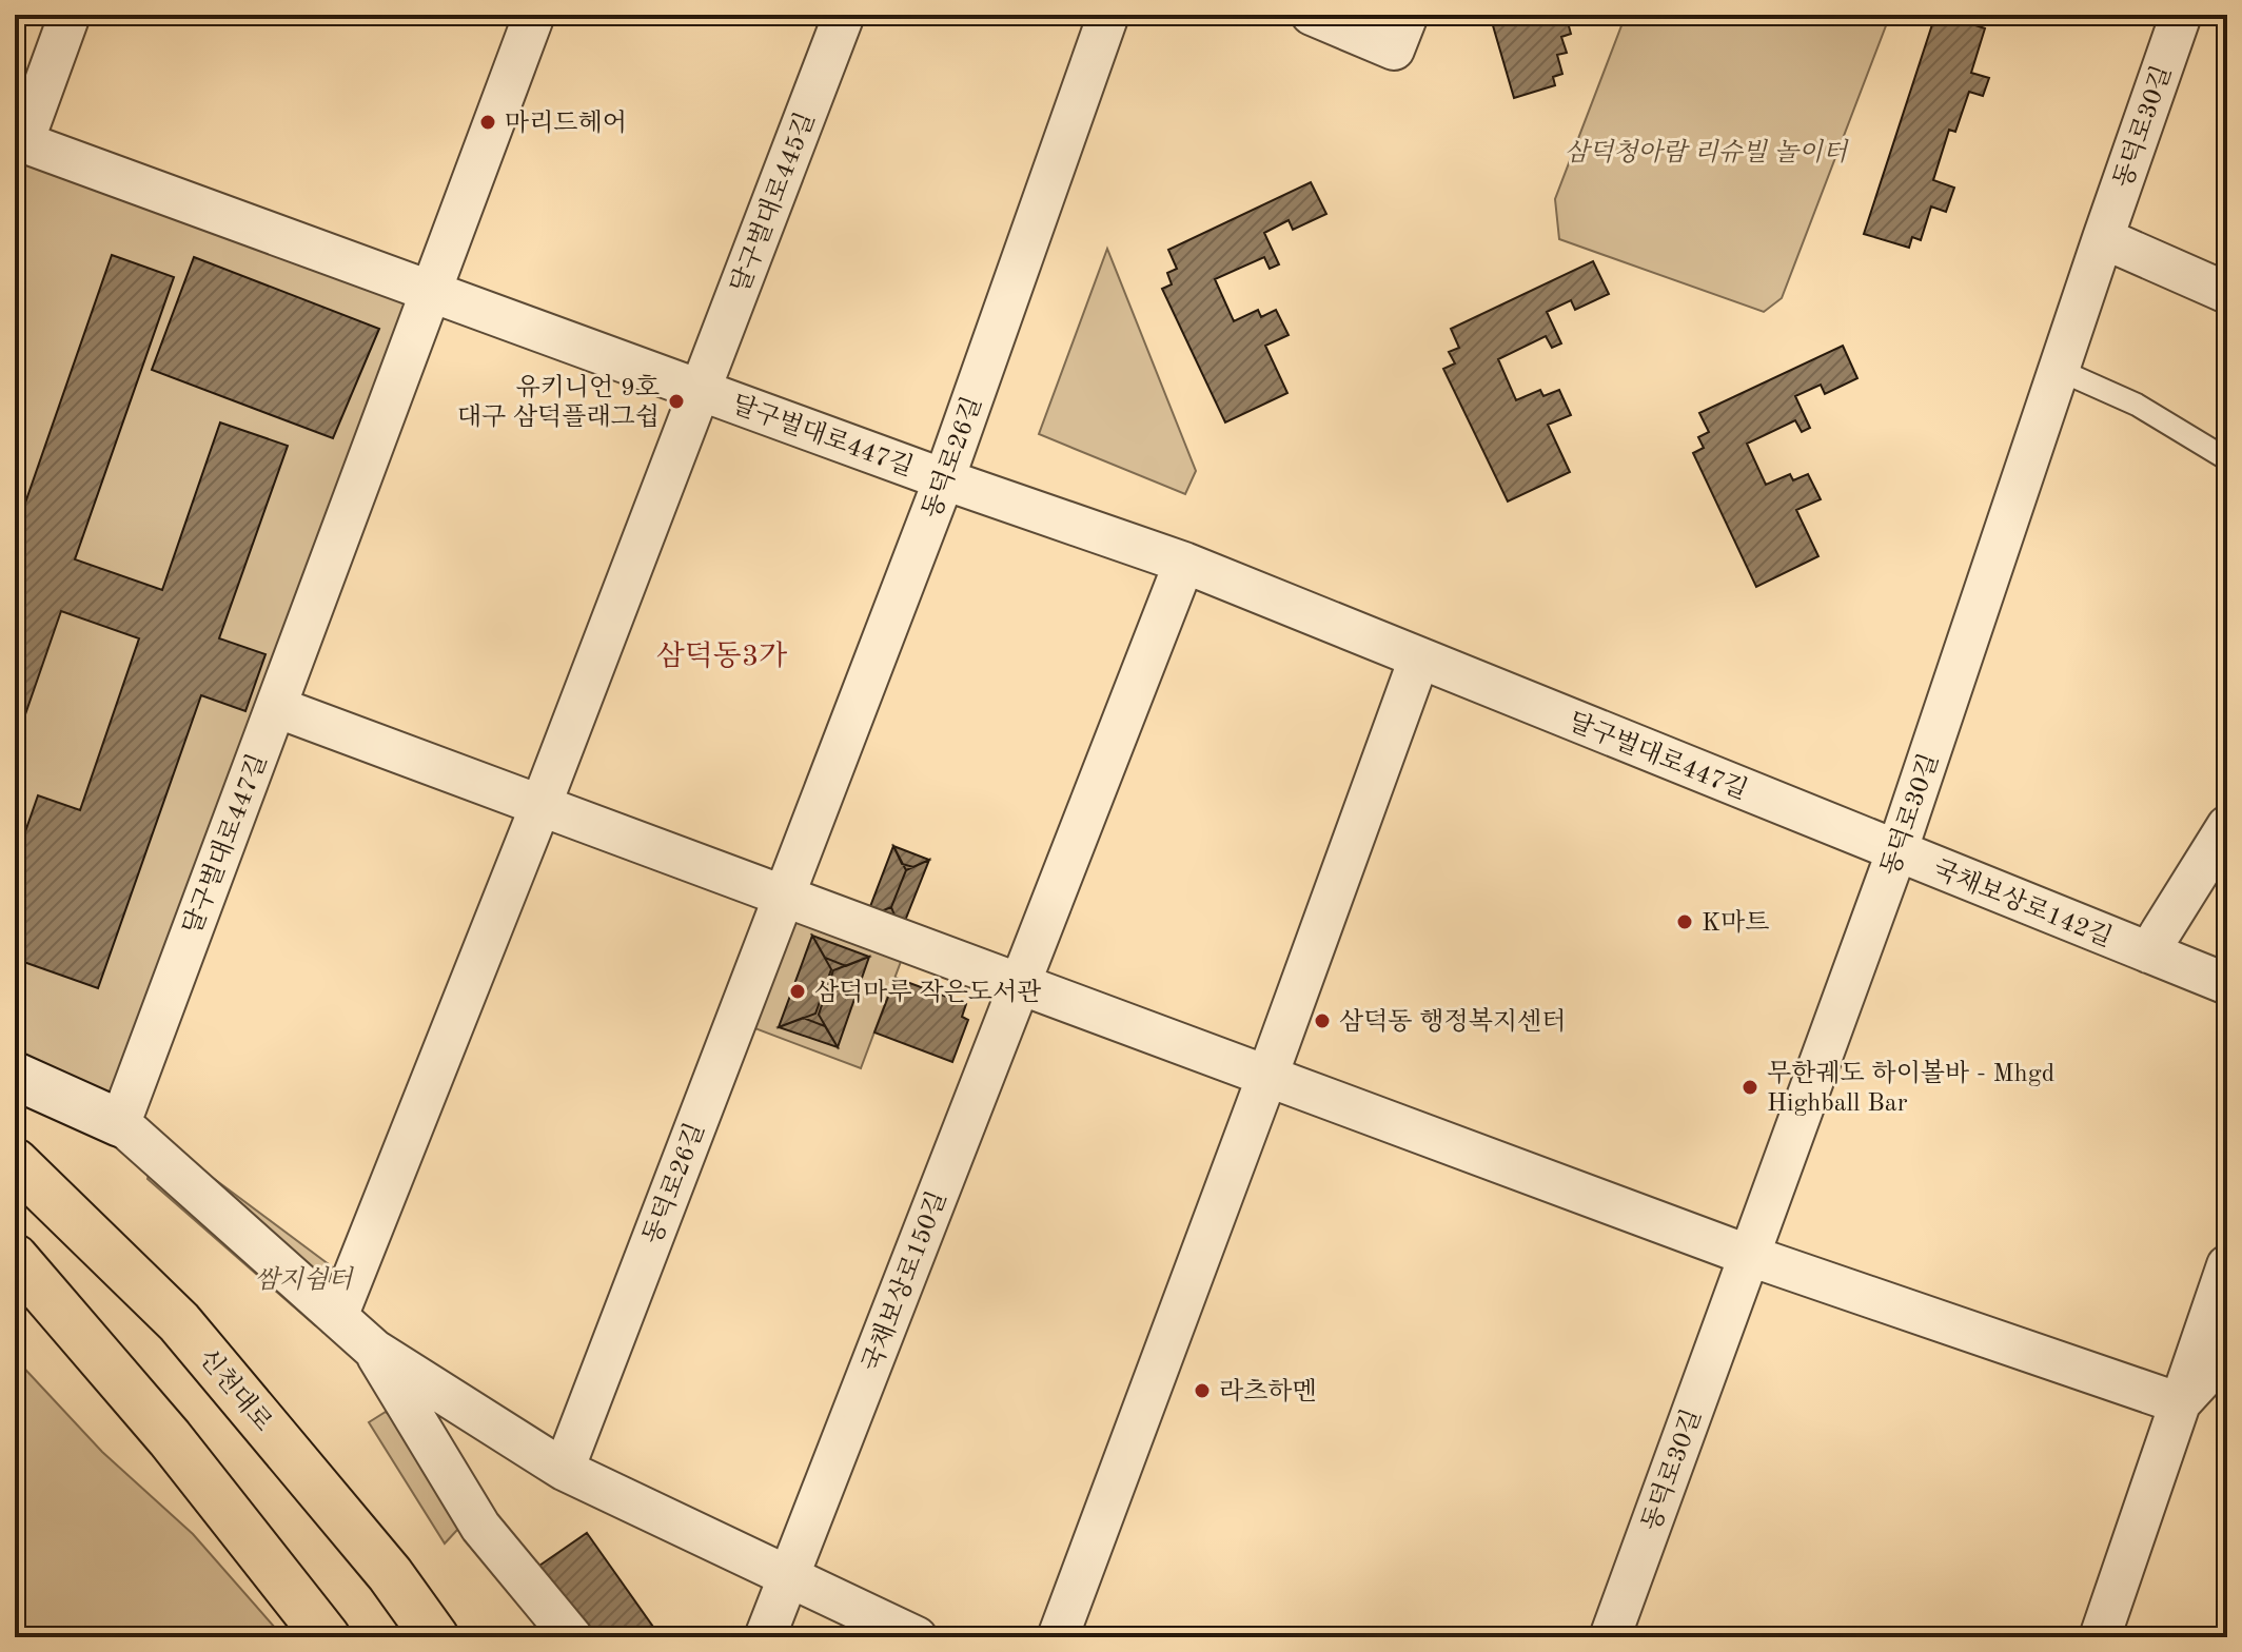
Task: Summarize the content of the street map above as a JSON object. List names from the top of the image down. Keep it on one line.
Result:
{"streets":{"highway":["신천대로"],"street":["동덕로30길","달구벌대로445길","달구벌대로447길","동덕로26길","국채보상로142길","국채보상로150길"]},"crossings":[["동덕로30길","달구벌대로447길"],["동덕로30길","국채보상로142길"],["달구벌대로445길","달구벌대로447길"],["달구벌대로447길","동덕로26길"],["달구벌대로447길","국채보상로142길"]],"districts":["삼덕동3가"],"parks":["삼덕청아람 리슈빌 놀이터","쌈지쉼터"],"places":["마리드헤어","유키니언 9호 대구 삼덕플래그쉽","K마트","삼덕마루 작은도서관","삼덕동 행정복지센터","무한궤도 하이볼바 - Mhgd Highball Bar","라츠하멘"]}
